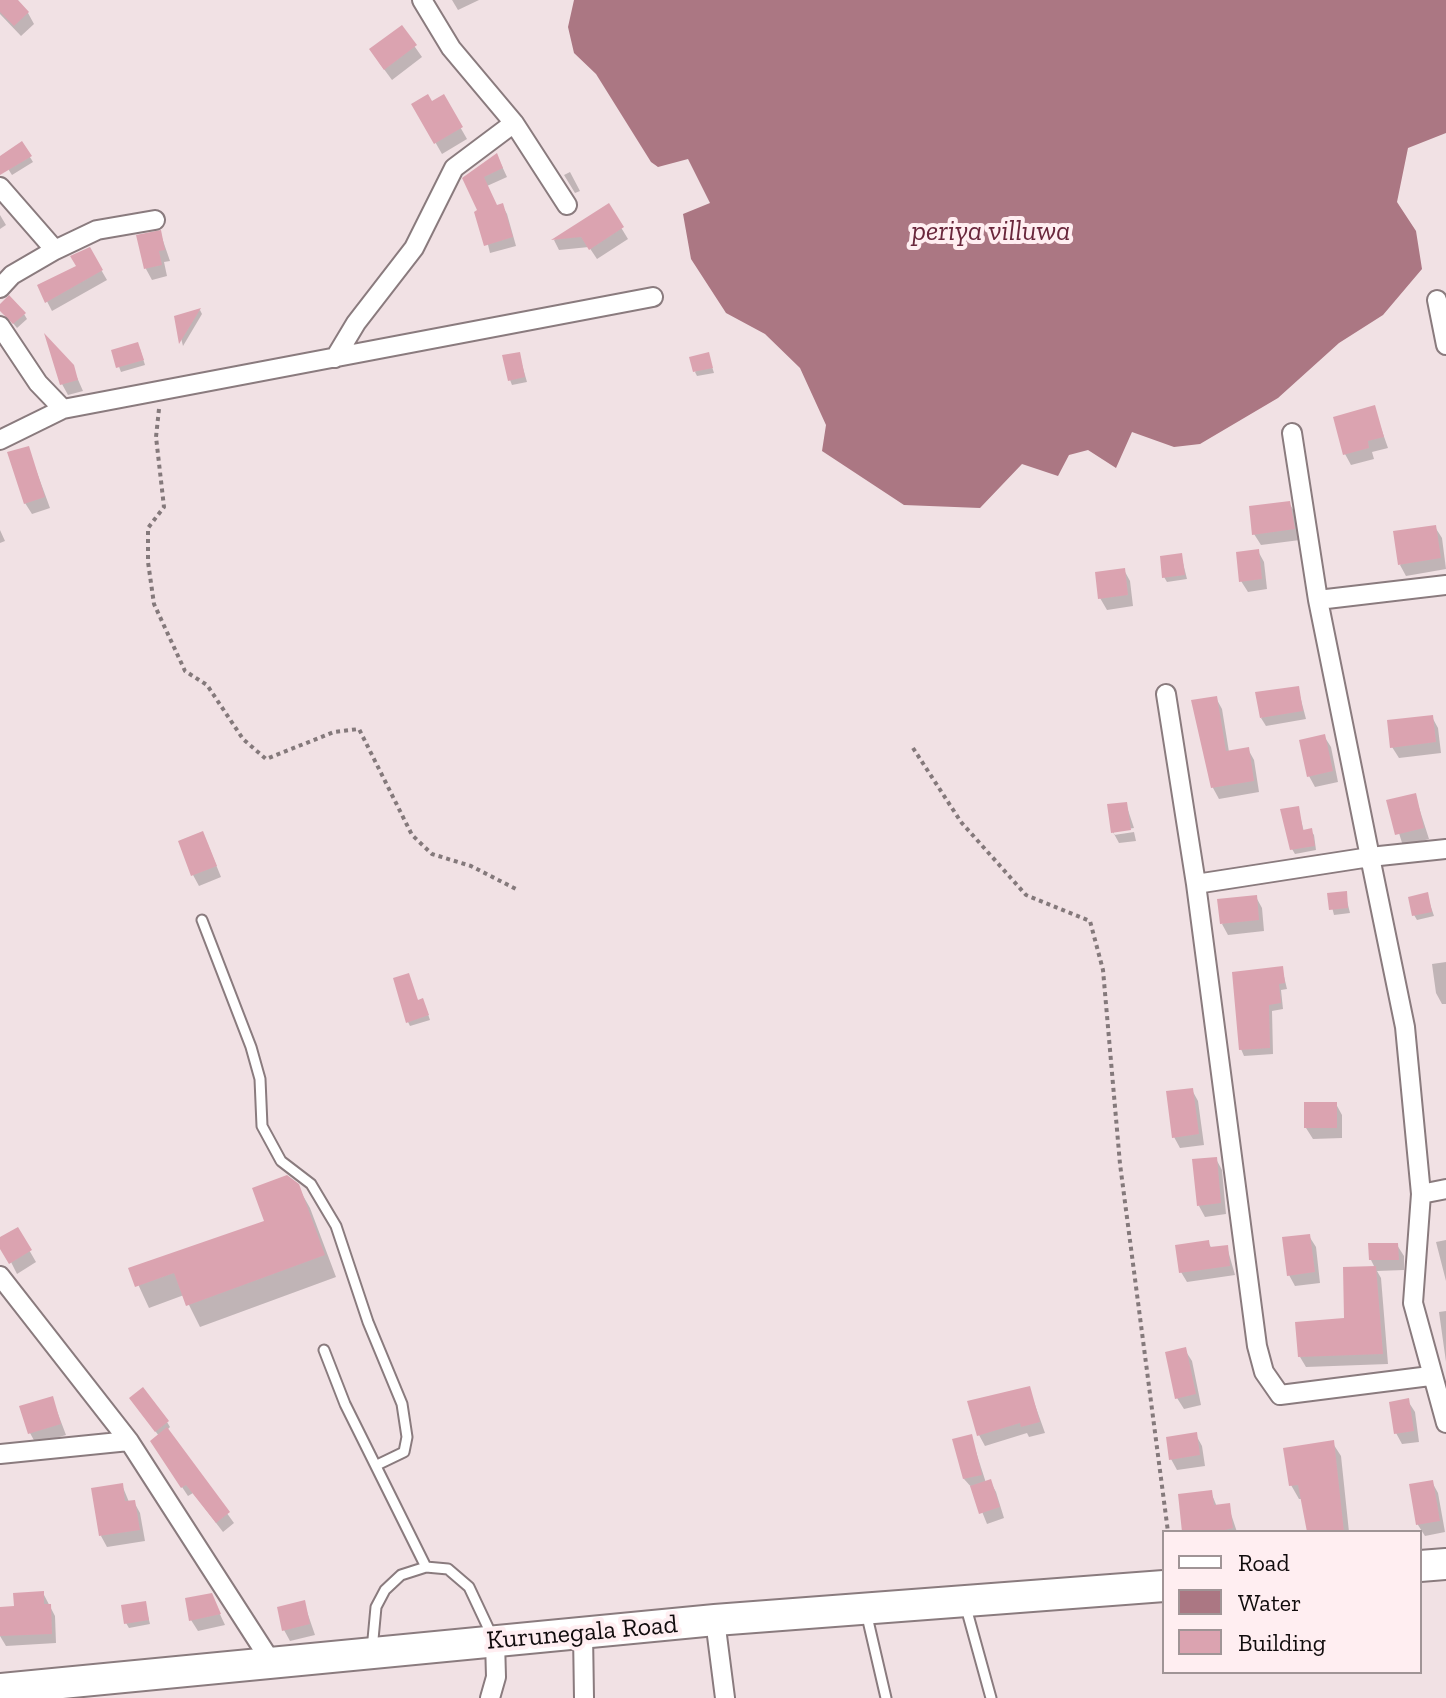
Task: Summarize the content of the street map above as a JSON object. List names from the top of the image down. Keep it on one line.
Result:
{"streets":{"highway":["Kurunegala Road"]},"water":["periya villuwa"],"legend":["Road","Water","Building"]}
